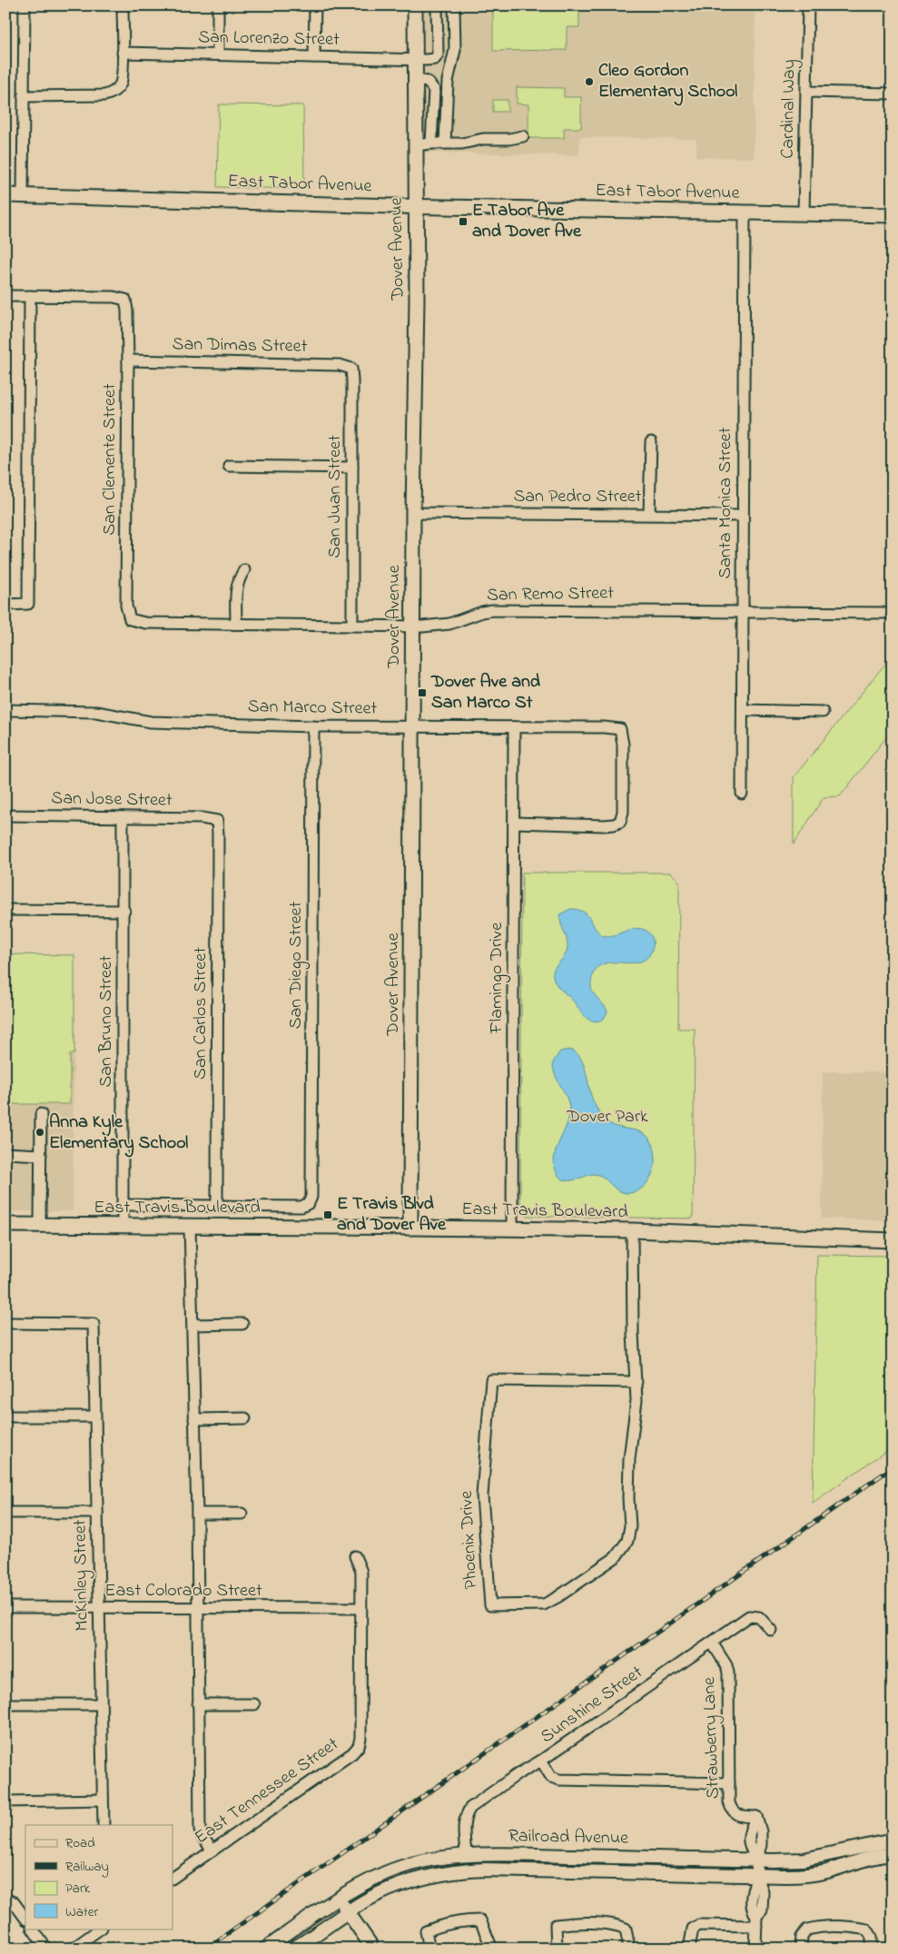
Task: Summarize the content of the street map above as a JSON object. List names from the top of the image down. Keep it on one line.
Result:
{"streets":{"main road":["East Tabor Avenue","Dover Avenue","East Travis Boulevard"],"street":["San Lorenzo Street","Cardinal Way","San Dimas Street","San Clemente Street","San Juan Street","San Pedro Street","Santa Monica Street","San Remo Street","San Marco Street","San Jose Street","San Diego Street","Flamingo Drive","San Carlos Street","San Bruno Street","Phoenix Drive","McKinley Street","East Colorado Street","Sunshine Street","Strawberry Lane","East Tennessee Street","Railroad Avenue"]},"crossings":[["San Lorenzo Street","Dover Avenue"],["Cardinal Way","East Tabor Avenue"],["East Tabor Avenue","Dover Avenue"],["East Tabor Avenue","Santa Monica Street"],["Dover Avenue","San Pedro Street"],["Dover Avenue","San Remo Street"],["Dover Avenue","San Marco Street"],["Dover Avenue","East Travis Boulevard"],["San Dimas Street","San Clemente Street"],["San Dimas Street","San Juan Street"],["San Clemente Street","San Remo Street"],["San Juan Street","San Remo Street"],["San Pedro Street","Santa Monica Street"],["Santa Monica Street","San Remo Street"],["San Marco Street","San Diego Street"],["San Marco Street","Flamingo Drive"],["San Jose Street","San Carlos Street"],["San Jose Street","San Bruno Street"],["San Diego Street","East Travis Boulevard"],["Flamingo Drive","East Travis Boulevard"],["San Carlos Street","East Travis Boulevard"],["San Bruno Street","East Travis Boulevard"],["East Travis Boulevard","Phoenix Drive"],["McKinley Street","East Colorado Street"],["East Colorado Street","East Tennessee Street"],["Sunshine Street","Strawberry Lane"],["Sunshine Street","Railroad Avenue"],["Strawberry Lane","Railroad Avenue"]],"parks":["Dover Park"],"places":{"other":["Cleo Gordon Elementary School","Anna Kyle Elementary School"],"transit":["E Tabor Ave and Dover Ave","Dover Ave and San Marco St","E Travis Blvd and Dover Ave"]},"legend":["Road","Railway","Park","Water"]}
